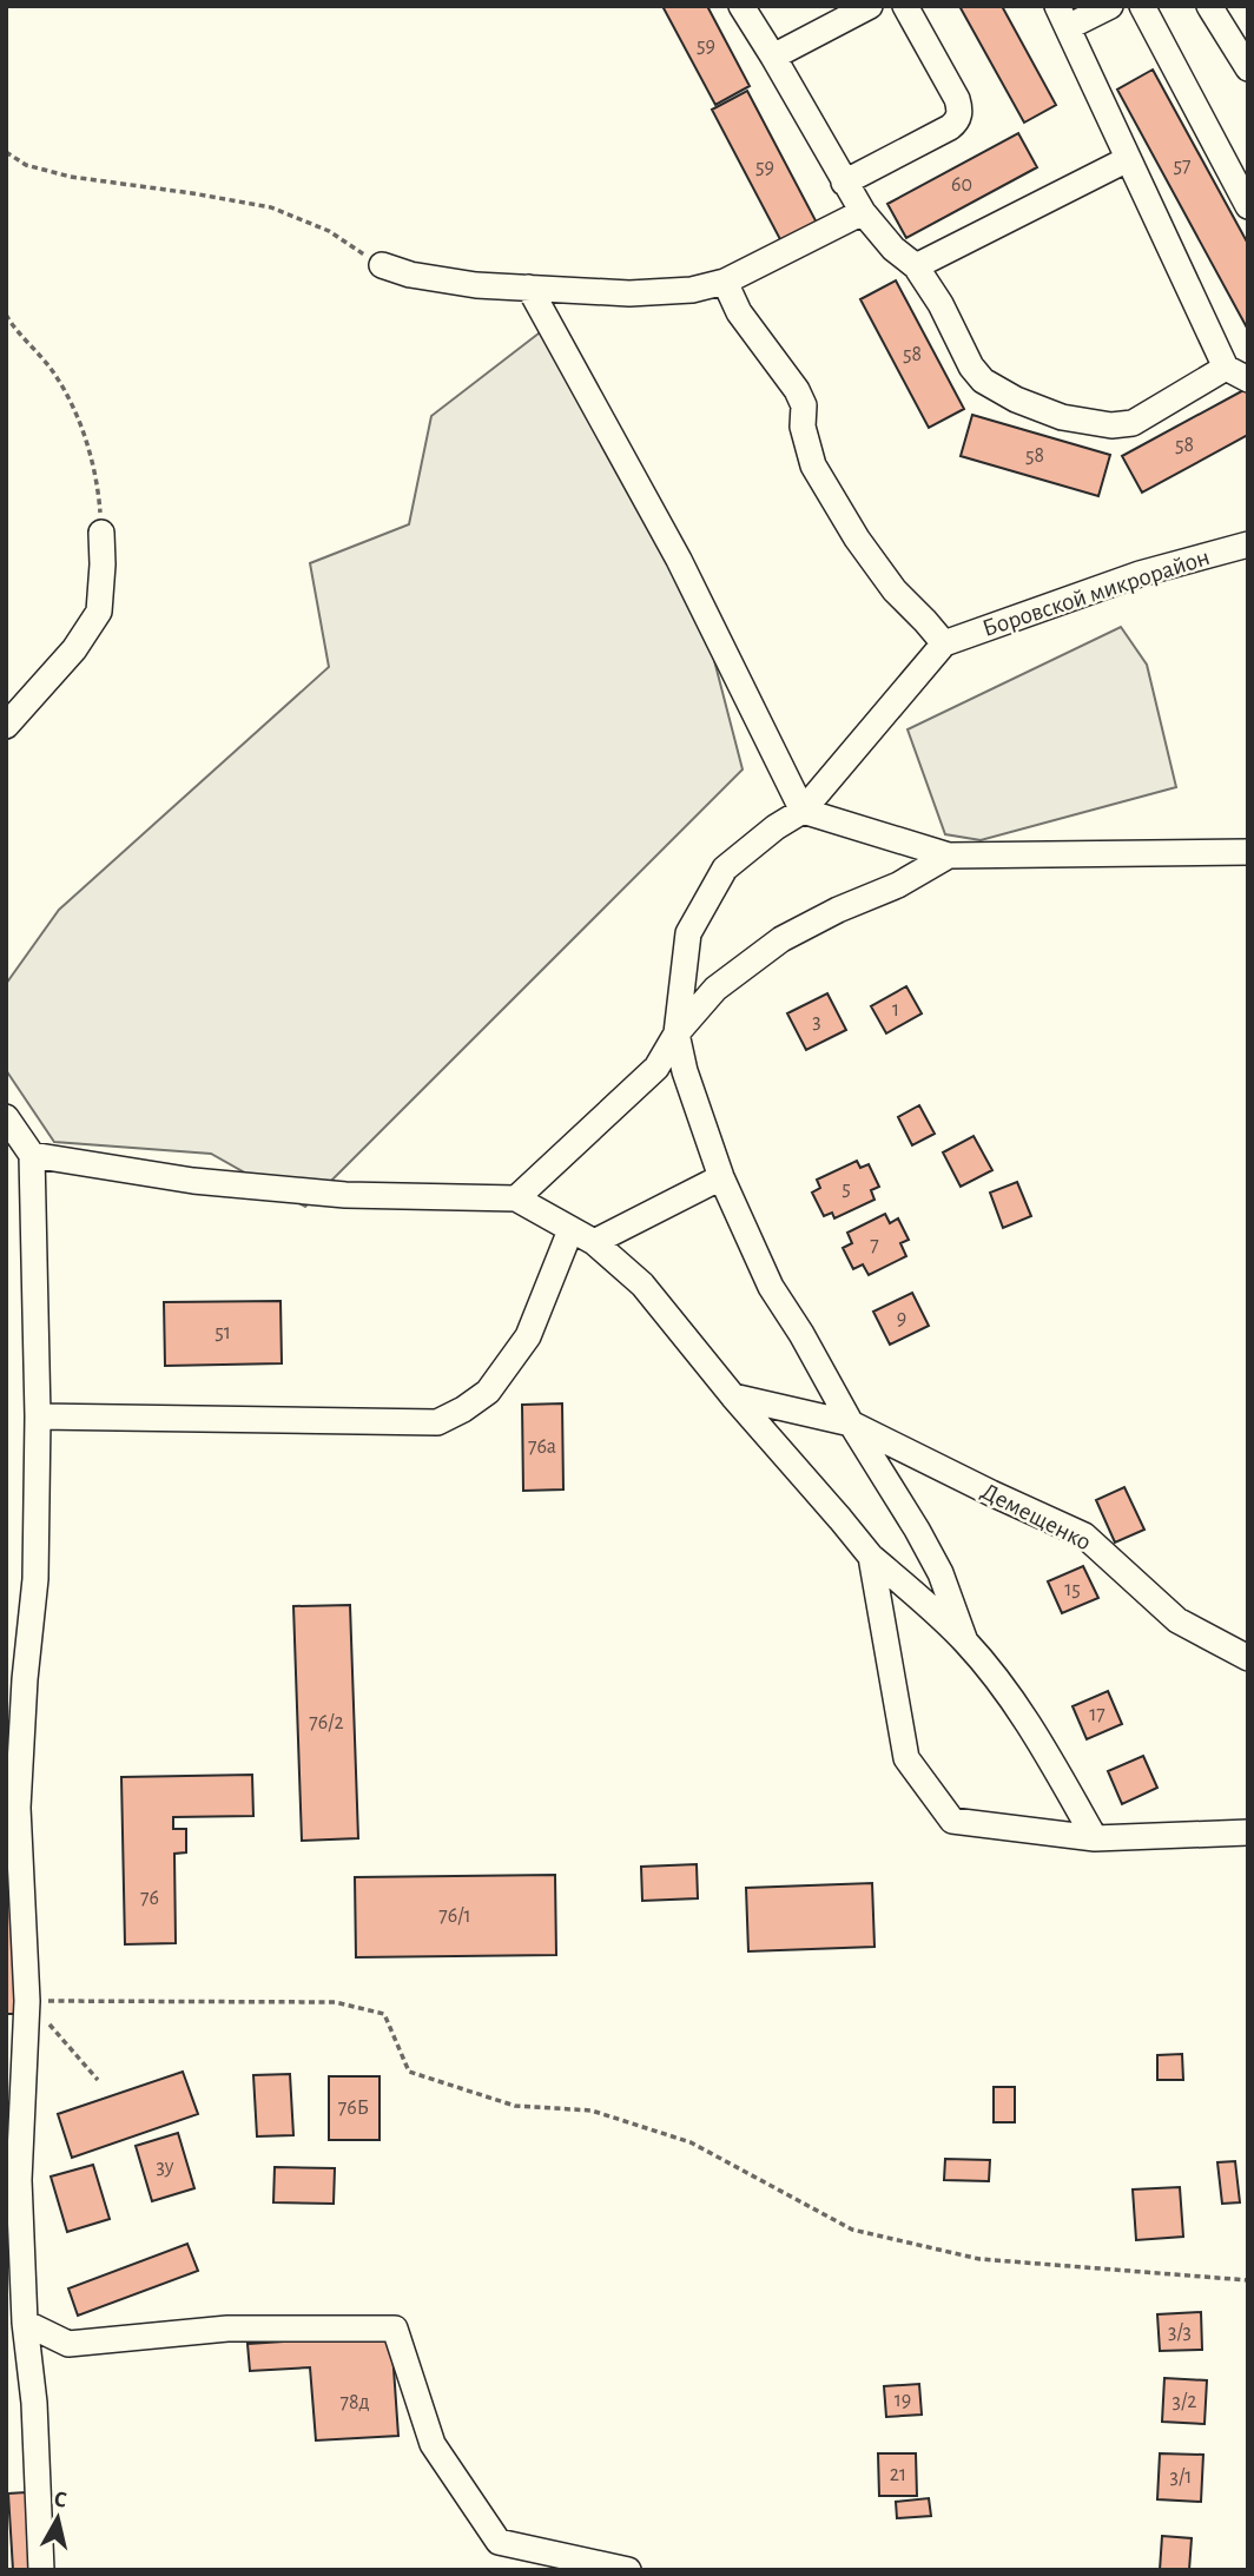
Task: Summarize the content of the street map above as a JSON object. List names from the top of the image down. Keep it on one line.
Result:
{"streets":{"street":["Боровской микрорайон","Демещенко"]},"house_numbers":["59","57","59","60","58","58","58","1","3","5","7","9","51","76а","15","17","76/2","76","76/1","76Б","3у","3/3","19","3/2","78д","21","3/1"],"north":"top"}
